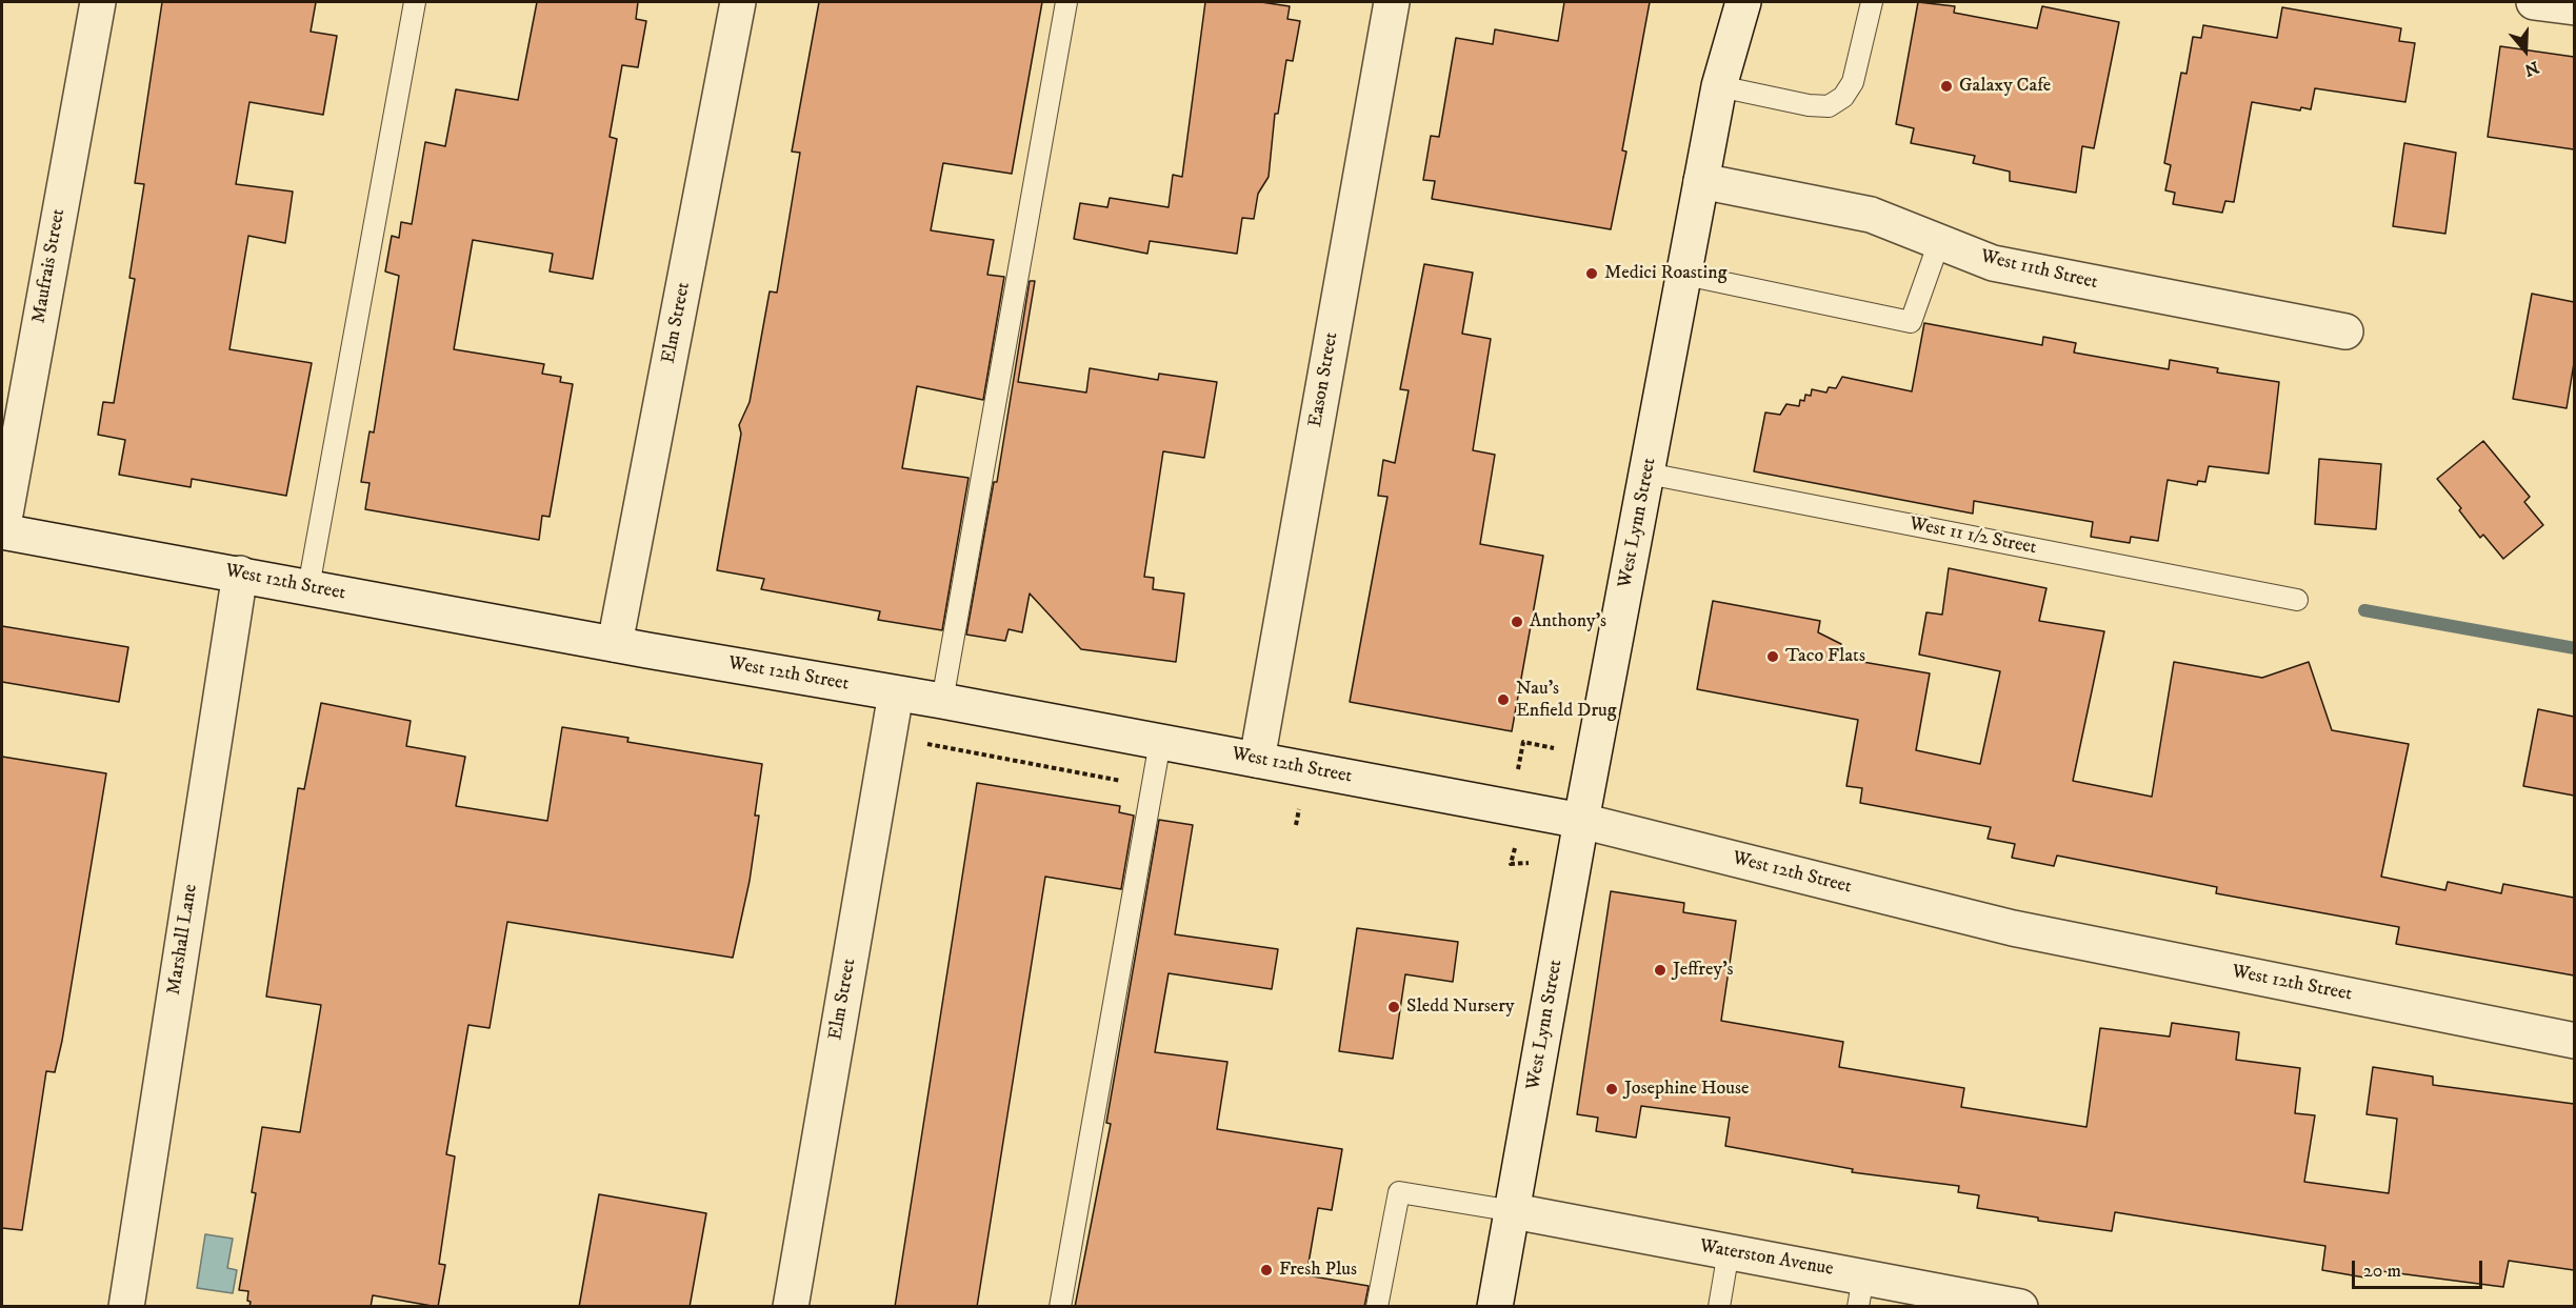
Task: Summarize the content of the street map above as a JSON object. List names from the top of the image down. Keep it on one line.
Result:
{"streets":{"street":["Maufrais Street","West 11th Street","Elm Street","Eason Street","West Lynn Street","West 12th Street","Marshall Lane","Waterston Avenue"],"lane":["West 11 1/2 Street"]},"crossings":[["Maufrais Street","West 12th Street"],["West 11th Street","West Lynn Street"],["Elm Street","West 12th Street"],["Eason Street","West 12th Street"],["West Lynn Street","West 11 1/2 Street"],["West Lynn Street","West 12th Street"],["West Lynn Street","Waterston Avenue"],["West 12th Street","Marshall Lane"]],"places":["Galaxy Cafe","Medici Roasting","Anthony's","Taco Flats","Nau's Enfield Drug","Jeffrey's","Sledd Nursery","Josephine House","Fresh Plus"],"scale_bar":"20 m","north":"bottom"}
